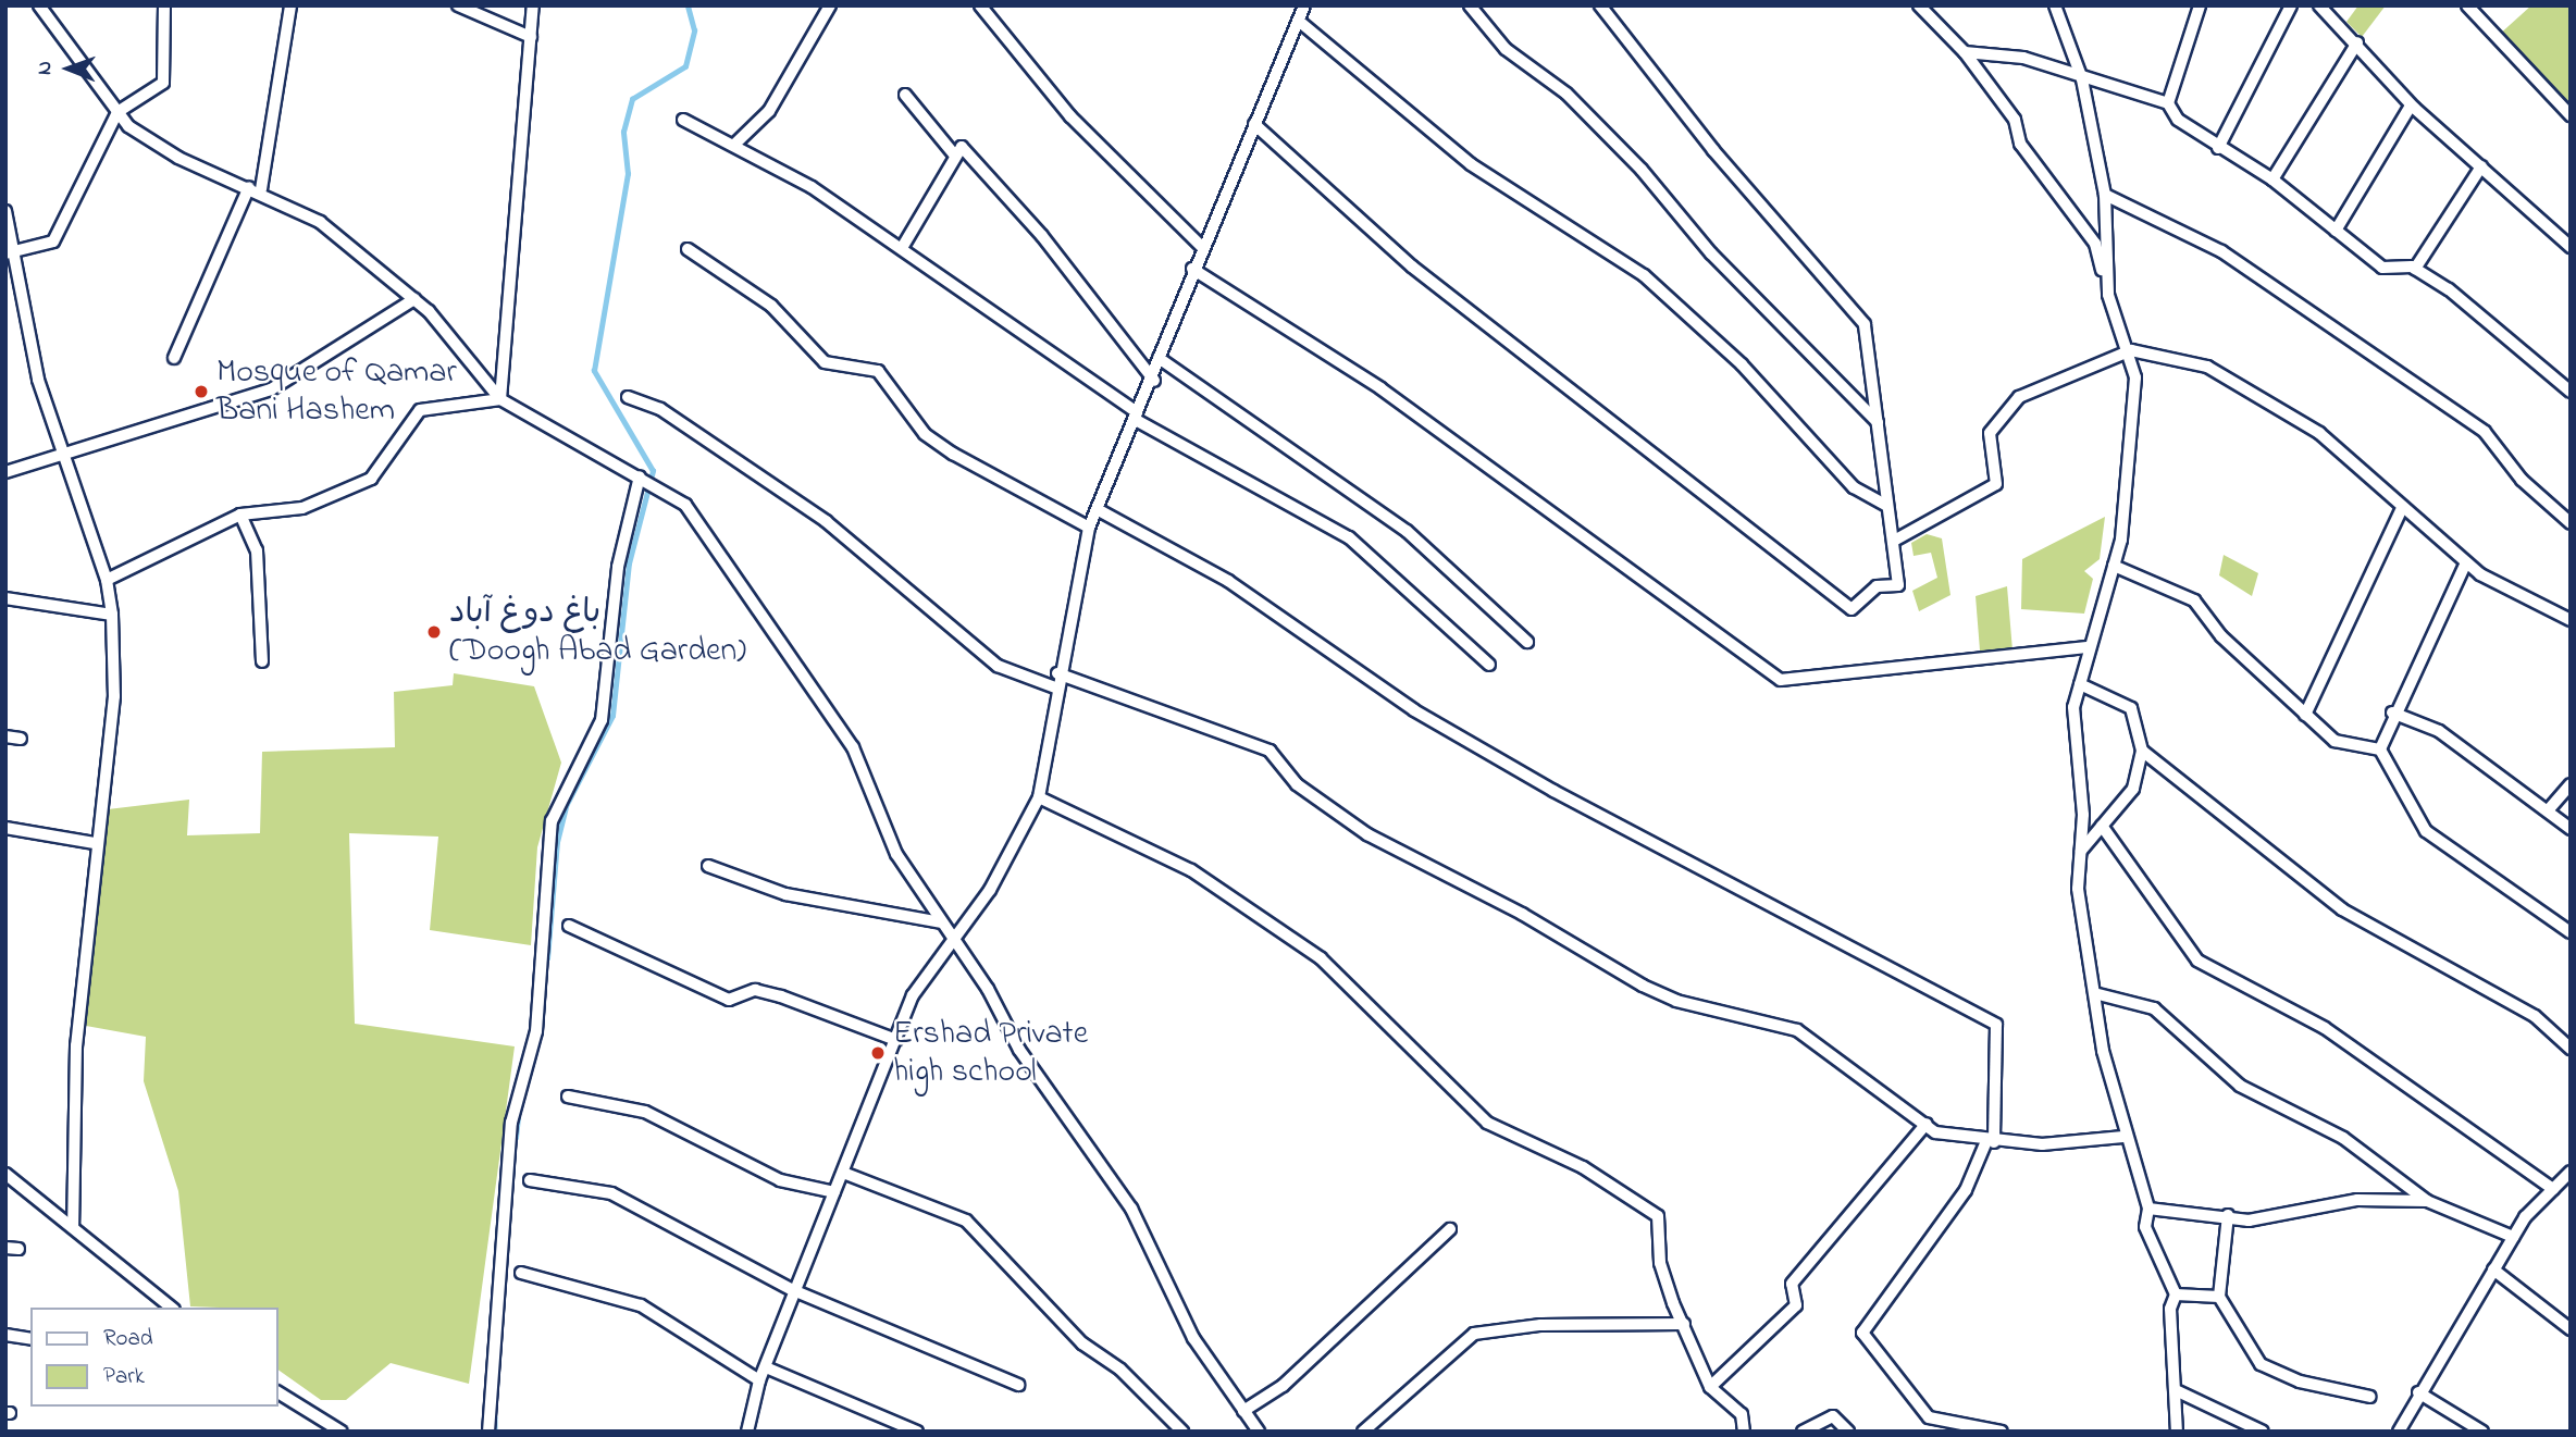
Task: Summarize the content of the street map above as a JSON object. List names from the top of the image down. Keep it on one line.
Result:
{"places":["Mosque of Qamar Bani Hashem","باغ دوغ آباد (Doogh Abad Garden)","Ershad Private high school"],"legend":["Road","Park"],"north":"left"}
